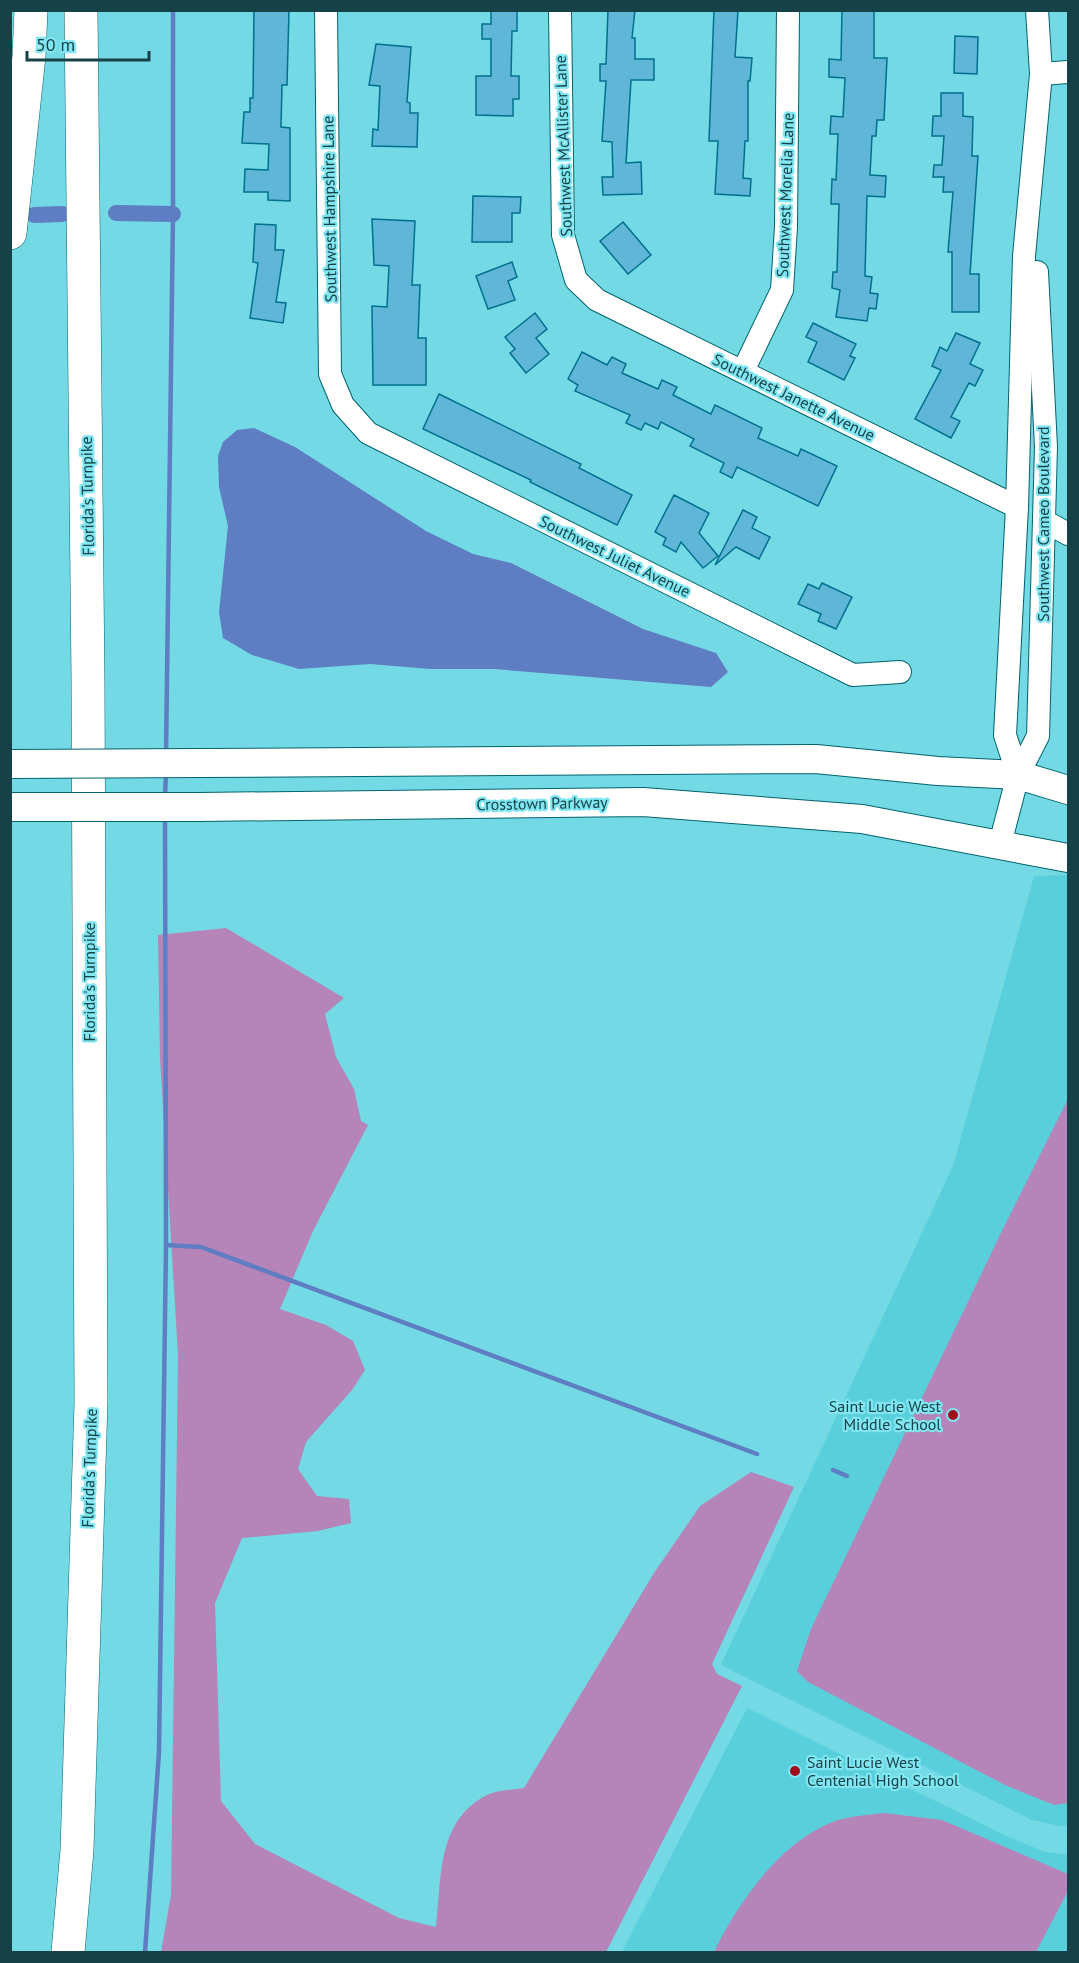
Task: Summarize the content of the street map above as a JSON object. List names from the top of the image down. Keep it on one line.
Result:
{"streets":{"highway":["Florida's Turnpike"],"main road":["Crosstown Parkway"],"street":["Southwest McAllister Lane","Southwest Morelia Lane","Southwest Hampshire Lane","Southwest Janette Avenue","Southwest Cameo Boulevard","Southwest Juliet Avenue"]},"crossings":[["Southwest McAllister Lane","Southwest Janette Avenue"],["Southwest Morelia Lane","Southwest Janette Avenue"],["Southwest Hampshire Lane","Southwest Juliet Avenue"],["Southwest Janette Avenue","Southwest Cameo Boulevard"],["Southwest Cameo Boulevard","Crosstown Parkway"]],"places":["Saint Lucie West Middle School","Saint Lucie West Centenial High School"],"scale_bar":"50 m"}
